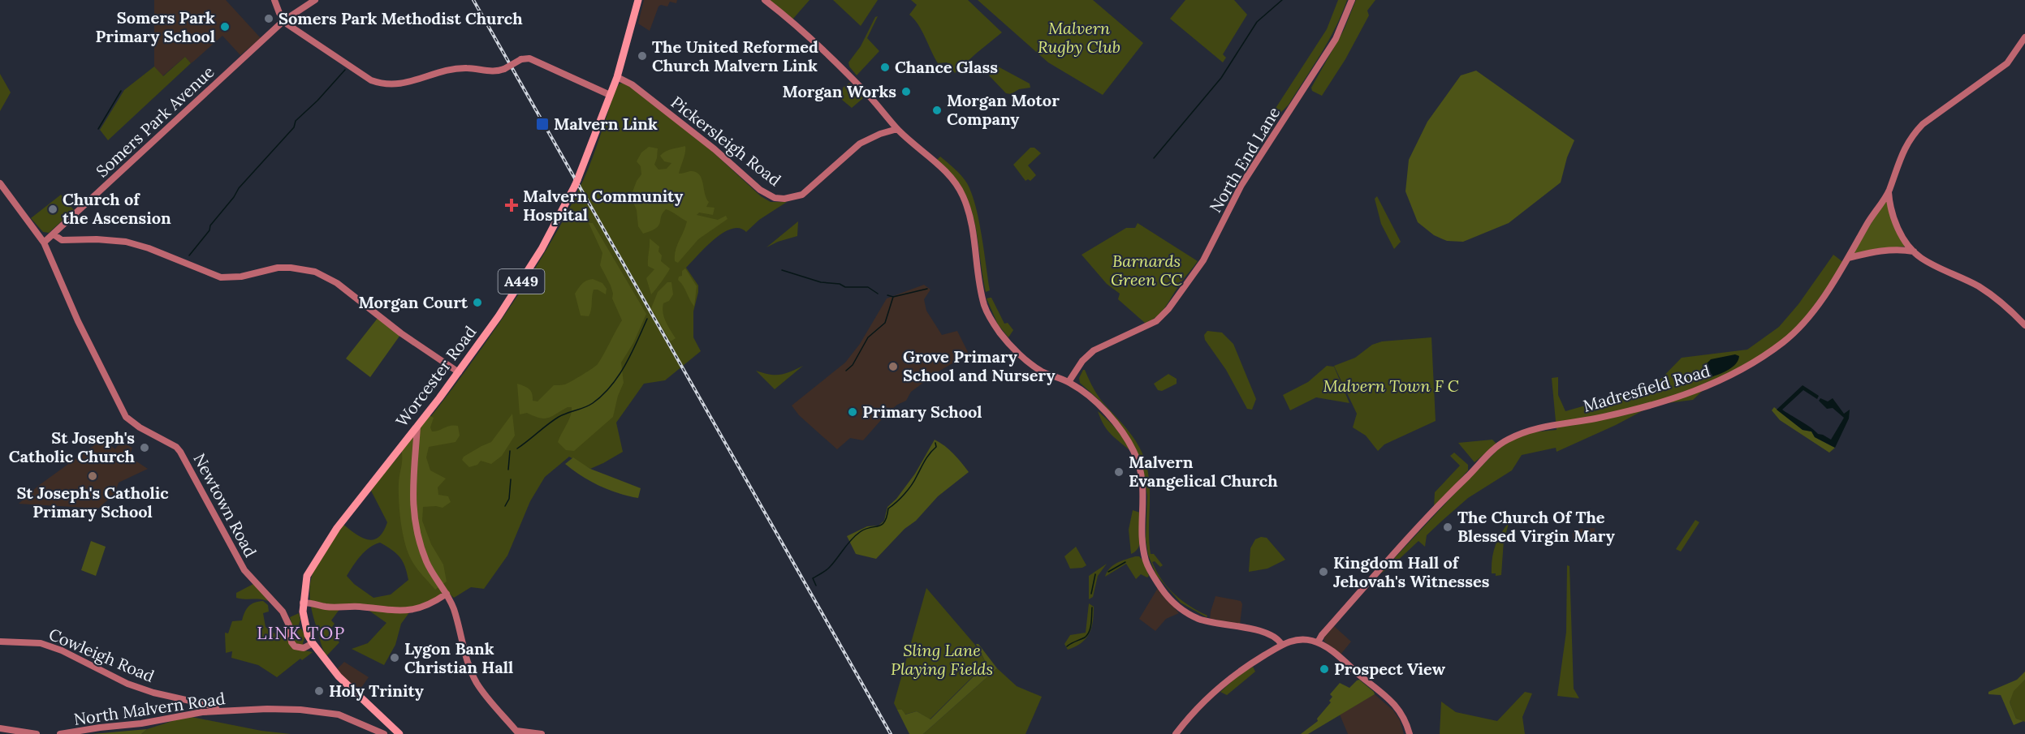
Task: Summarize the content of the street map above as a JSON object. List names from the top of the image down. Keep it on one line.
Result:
{"streets":{"highway":["A449","Worcester Road"],"street":["Somers Park Avenue","Pickersleigh Road","North End Lane","Madresfield Road","Newtown Road","Cowleigh Road","North Malvern Road"]},"crossings":[["Somers Park Avenue","Newtown Road"],["Pickersleigh Road","Worcester Road"],["Worcester Road","Newtown Road"],["Cowleigh Road","North Malvern Road"]],"districts":["LINK TOP"],"parks":["Malvern Rugby Club","Barnards Green CC","Malvern Town F C","Sling Lane Playing Fields"],"places":{"other":["Somers Park Methodist Church","Somers Park Primary School","The United Reformed Church Malvern Link","Chance Glass","Morgan Works","Morgan Motor Company","Church of the Ascension","Morgan Court","Grove Primary School and Nursery","Primary School","St Joseph's Catholic Church","Malvern Evangelical Church","St Joseph's Catholic Primary School","The Church Of The Blessed Virgin Mary","Kingdom Hall of Jehovah's Witnesses","Lygon Bank Christian Hall","Prospect View","Holy Trinity"],"transit":["Malvern Link"],"health":["Malvern Community Hospital"]}}
